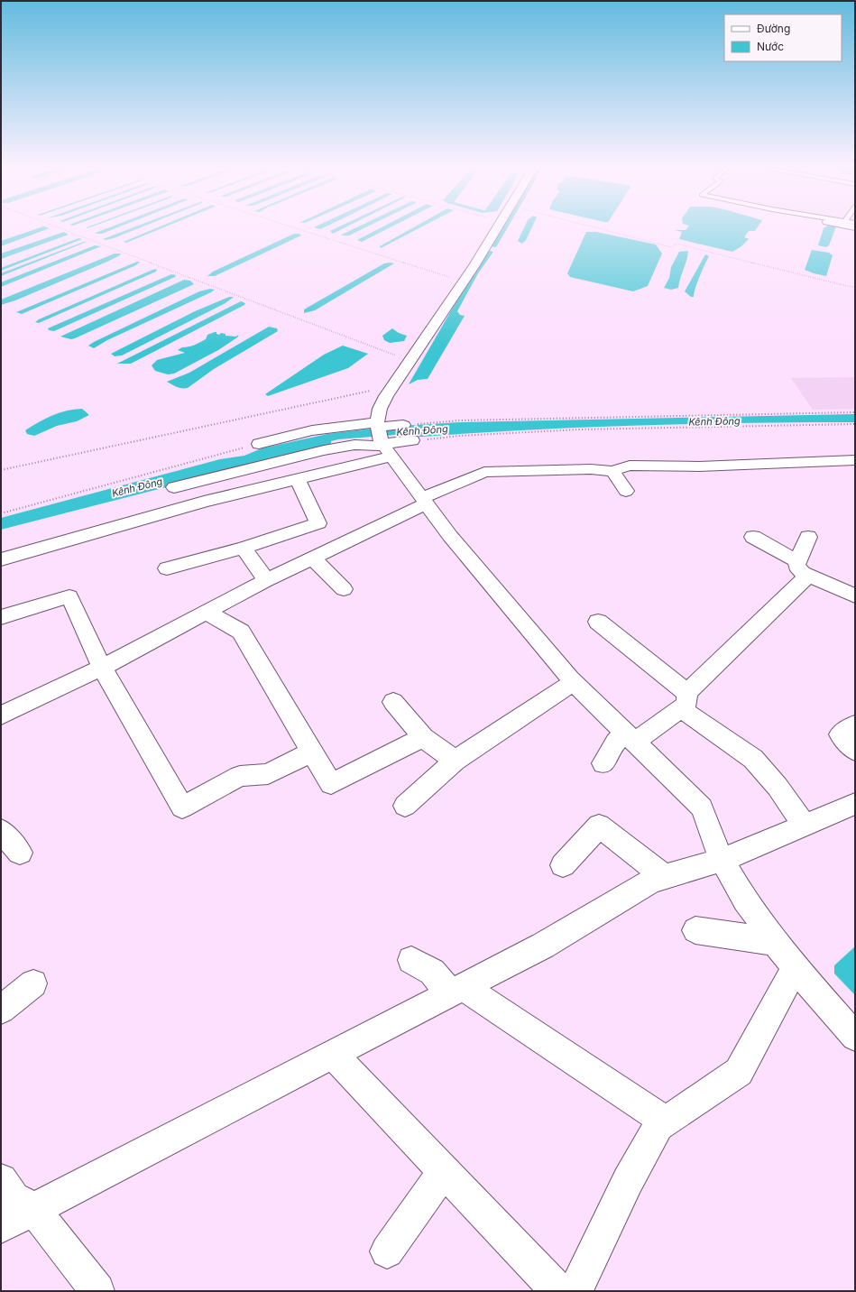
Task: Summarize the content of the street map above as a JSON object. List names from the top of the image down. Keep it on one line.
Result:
{"water":["Kênh Đông"],"legend":["Đường","Nước"]}
